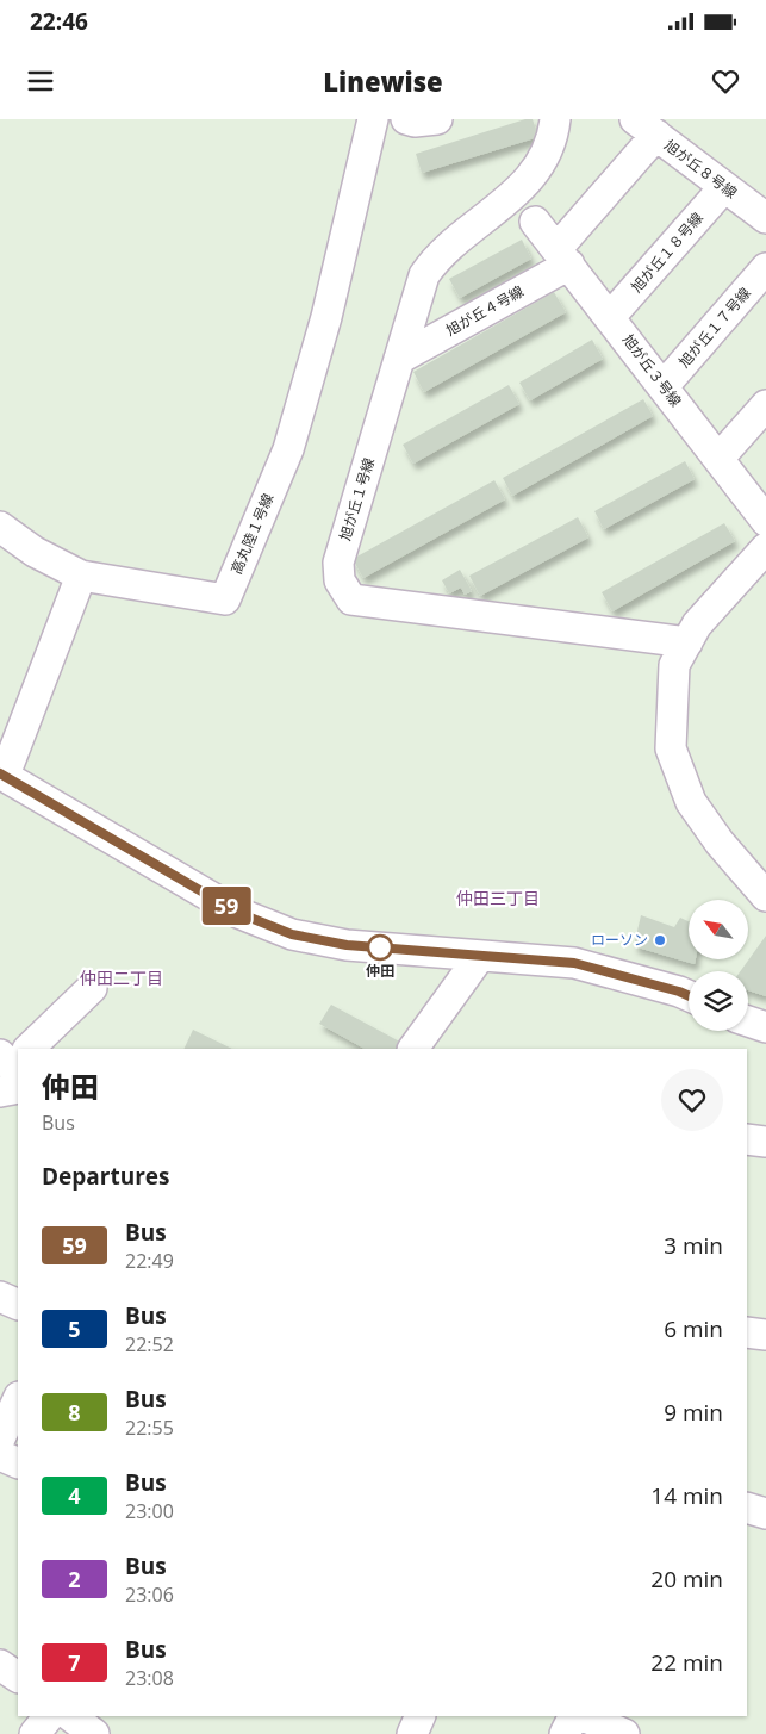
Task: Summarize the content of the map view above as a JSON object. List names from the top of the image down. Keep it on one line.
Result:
{"streets":{"street":["旭が丘８号線","旭が丘１８号線","旭が丘４号線","旭が丘１７号線","旭が丘３号線","旭が丘１号線","高丸陸１号線"]},"crossings":[["旭が丘８号線","旭が丘１８号線"],["旭が丘８号線","旭が丘４号線"],["旭が丘１８号線","旭が丘３号線"],["旭が丘４号線","旭が丘３号線"],["旭が丘４号線","旭が丘１号線"],["旭が丘１７号線","旭が丘３号線"]],"districts":["仲田三丁目","仲田二丁目"],"places":["ローソン","仲田"],"lines":["bus line 59"],"north":"top left","page":{"status":"22:46","header":"Linewise","on_map":"59","heading":[["仲田","Bus"],"Departures"],"list":[{"mark":"59","name":"Bus","note":"22:49","value":"3 min"},{"mark":"5","name":"Bus","note":"22:52","value":"6 min"},{"mark":"8","name":"Bus","note":"22:55","value":"9 min"},{"mark":"4","name":"Bus","note":"23:00","value":"14 min"},{"mark":"2","name":"Bus","note":"23:06","value":"20 min"},{"mark":"7","name":"Bus","note":"23:08","value":"22 min"}]}}
